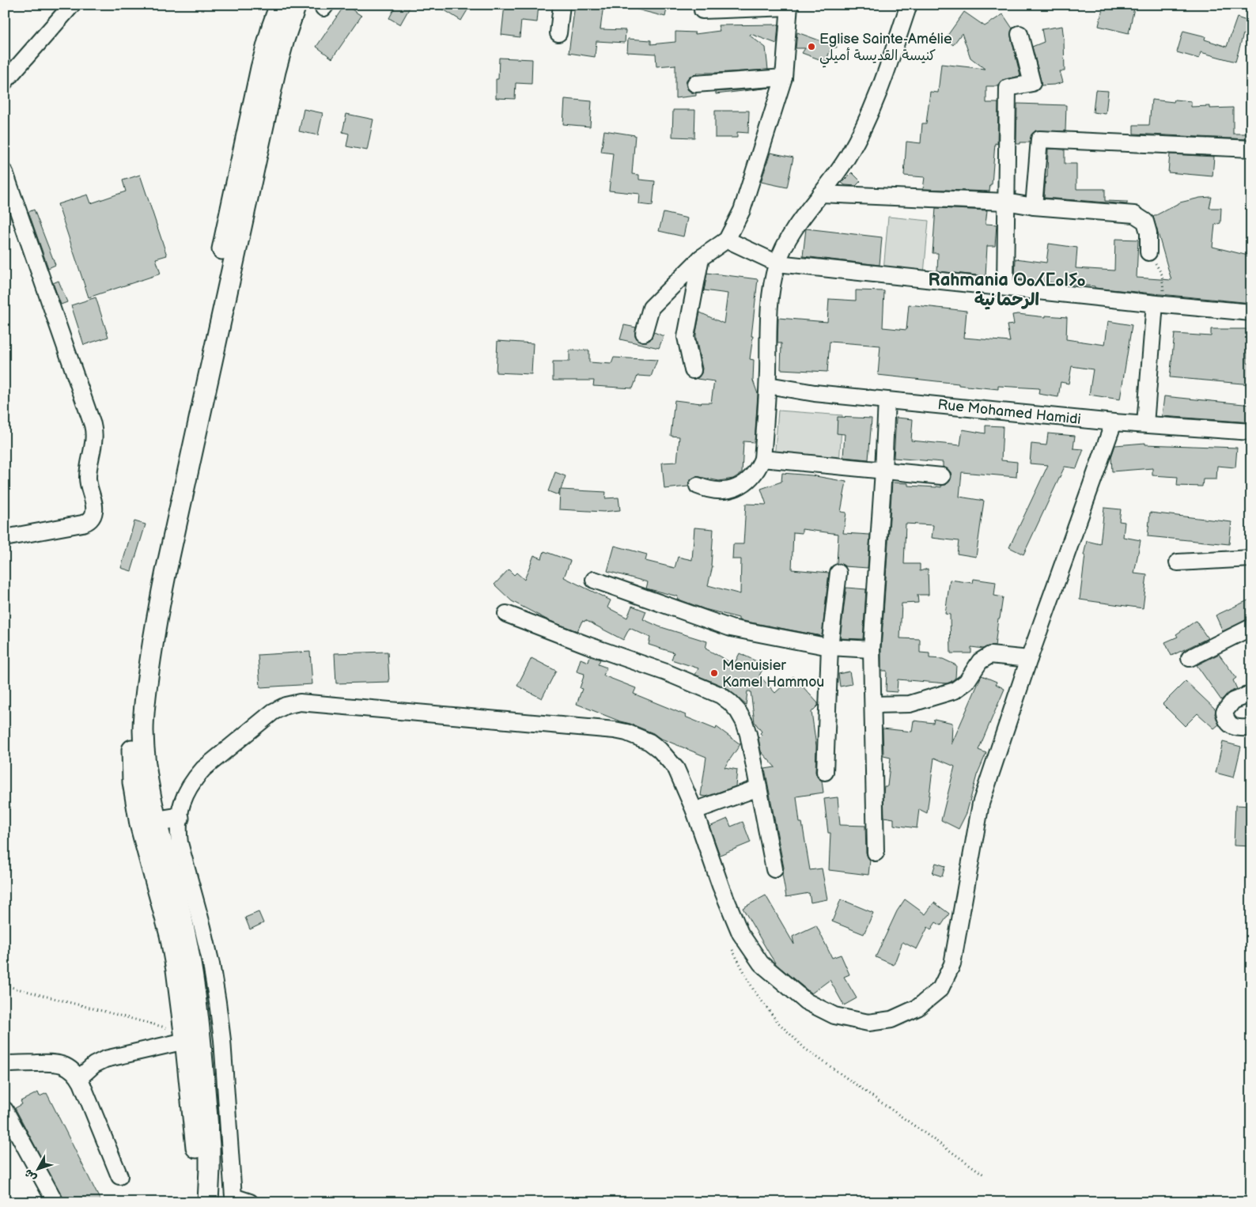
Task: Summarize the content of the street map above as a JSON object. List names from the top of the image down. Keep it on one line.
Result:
{"streets":{"street":["Rue Mohamed Hamidi"]},"districts":["Rahmania ⵔⴰⵃⵎⴰⵏⵢⴰ الرحمانية"],"places":["Eglise Sainte-Amélie كنيسة القديسة أميلي","Menuisier Kamel Hammou"],"north":"bottom left"}
